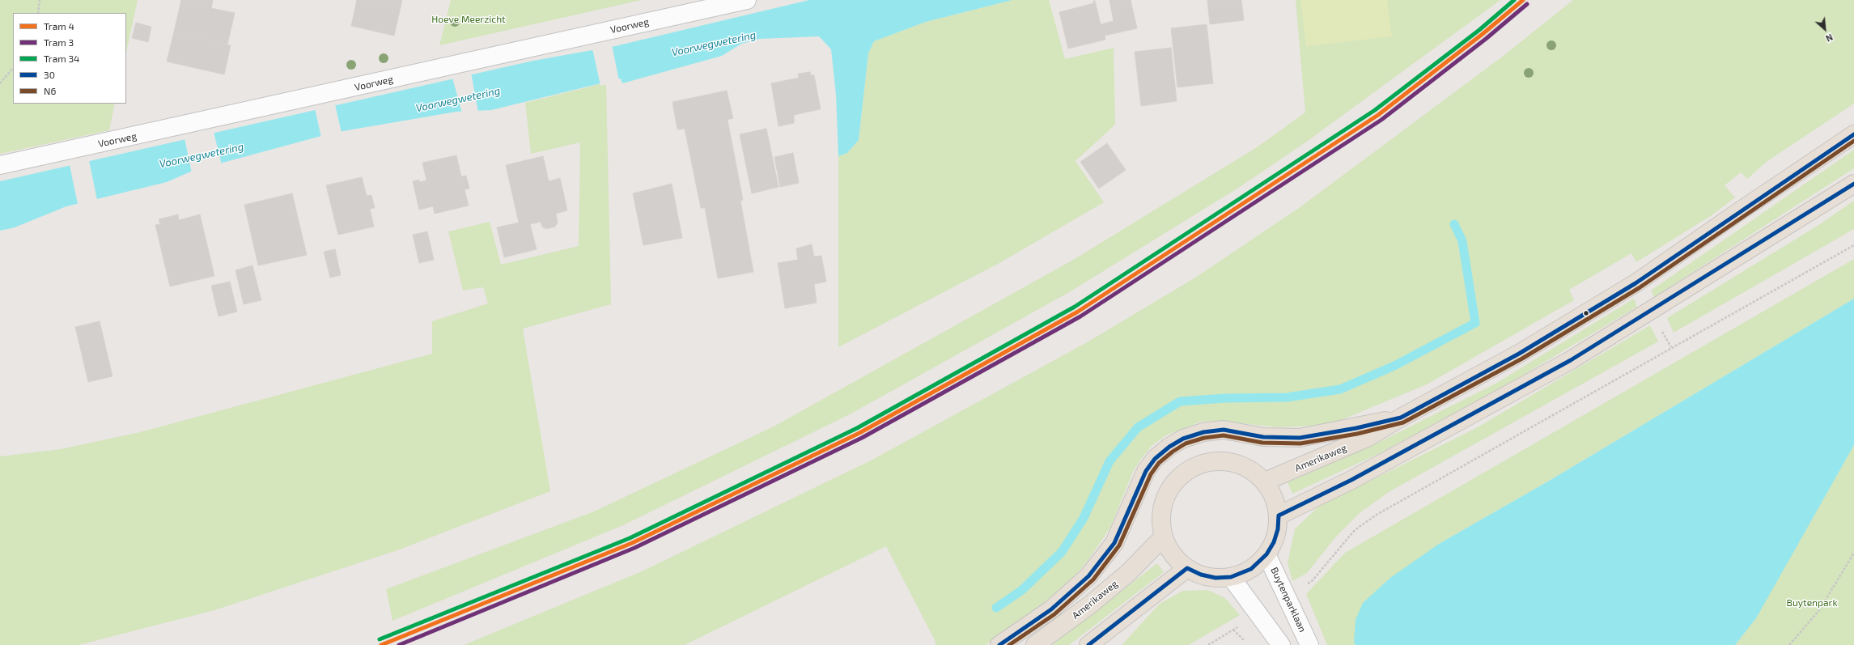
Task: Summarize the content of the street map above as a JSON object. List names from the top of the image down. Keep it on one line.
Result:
{"streets":{"main road":["Amerikaweg"],"street":["Voorweg","Buytenparklaan"]},"water":["Voorwegwetering"],"parks":["Hoeve Meerzicht","Buytenpark"],"lines":["tram line 4","tram line 34","tram line 3","transit line 30","transit line N6"],"legend":["Tram 4","Tram 3","Tram 34","30","N6"],"north":"bottom right"}
